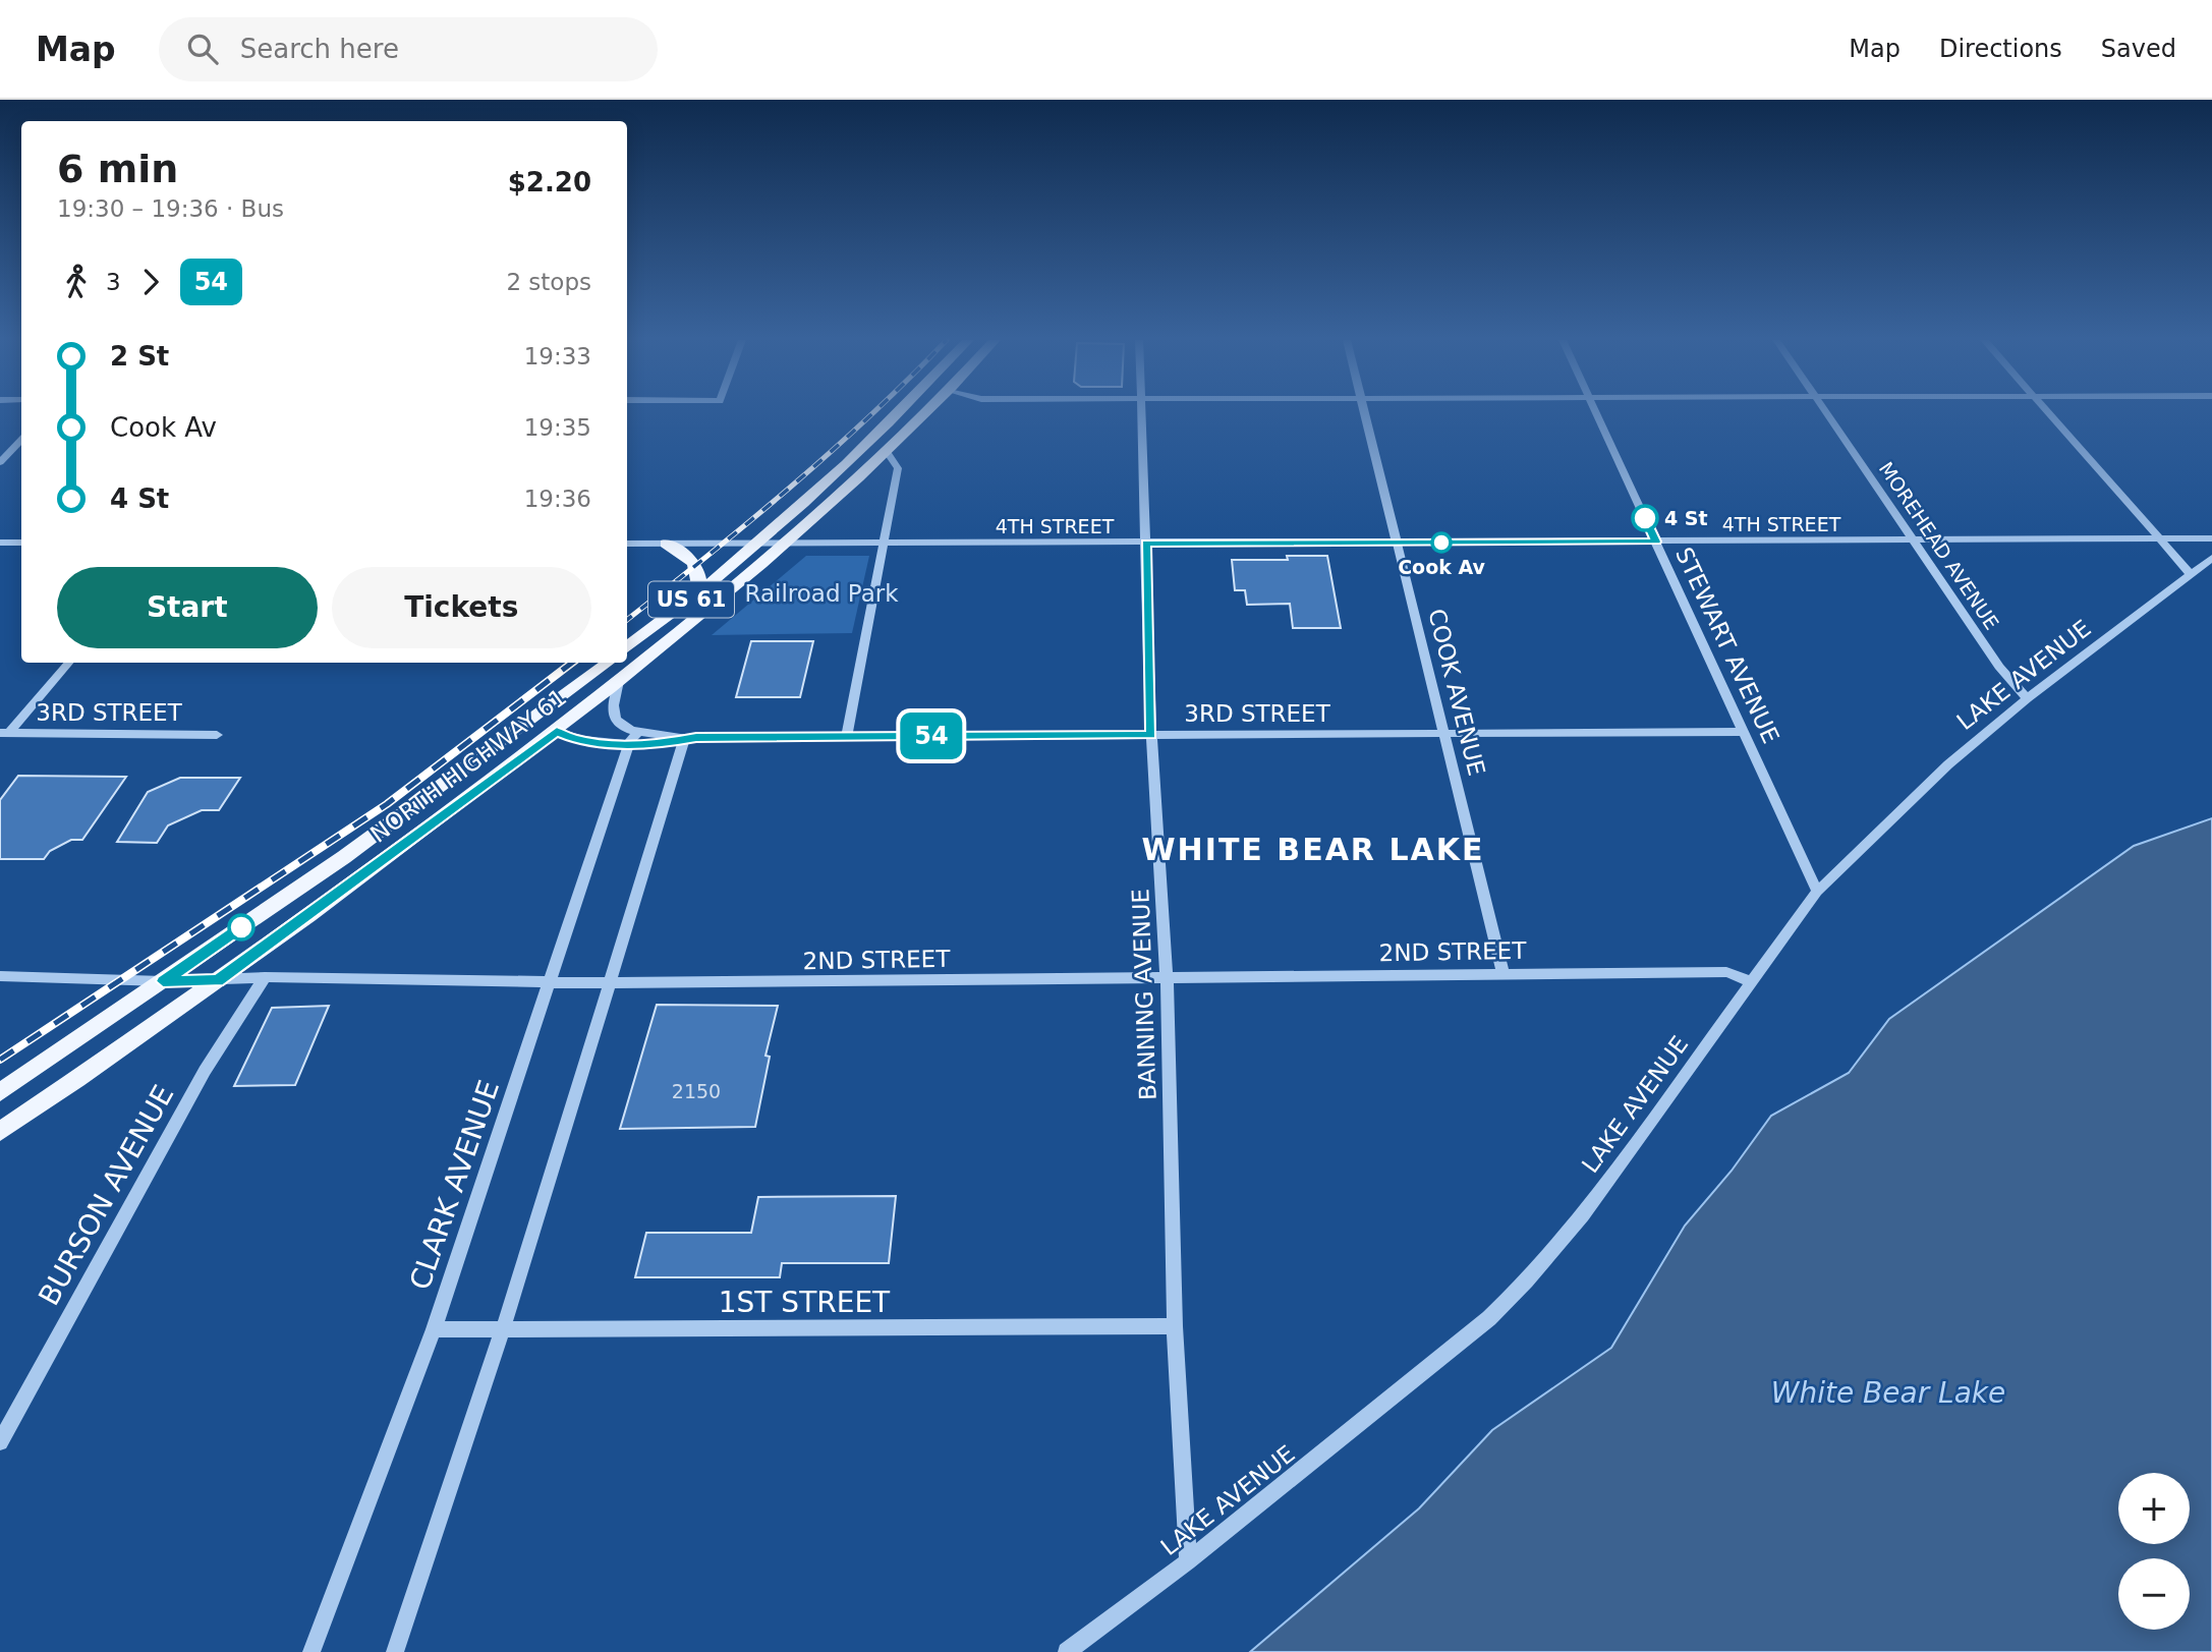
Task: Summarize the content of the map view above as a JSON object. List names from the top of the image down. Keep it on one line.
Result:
{"streets":{"main road":["US 61","NORTH HIGHWAY 61"],"street":["4TH STREET","MOREHEAD AVENUE","STEWART AVENUE","LAKE AVENUE","COOK AVENUE","3RD STREET","2ND STREET","BANNING AVENUE","CLARK AVENUE","BURSON AVENUE","1ST STREET"]},"crossings":[["4TH STREET","MOREHEAD AVENUE"],["4TH STREET","US 61"],["4TH STREET","STEWART AVENUE"],["4TH STREET","COOK AVENUE"],["4TH STREET","NORTH HIGHWAY 61"],["4TH STREET","BANNING AVENUE"],["MOREHEAD AVENUE","LAKE AVENUE"],["STEWART AVENUE","LAKE AVENUE"],["STEWART AVENUE","3RD STREET"],["LAKE AVENUE","2ND STREET"],["LAKE AVENUE","BANNING AVENUE"],["COOK AVENUE","3RD STREET"],["COOK AVENUE","2ND STREET"],["3RD STREET","NORTH HIGHWAY 61"],["3RD STREET","BANNING AVENUE"],["3RD STREET","CLARK AVENUE"],["NORTH HIGHWAY 61","2ND STREET"],["2ND STREET","BANNING AVENUE"],["2ND STREET","CLARK AVENUE"],["2ND STREET","BURSON AVENUE"],["BANNING AVENUE","1ST STREET"],["CLARK AVENUE","1ST STREET"]],"districts":["WHITE BEAR LAKE"],"water":["White Bear Lake"],"parks":["Railroad Park"],"places":["4 St","Cook Av"],"lines":["bus line 54"],"house_numbers":["2150"],"page":{"header":"Map","search":"Search here","nav":["Map","Directions","Saved"],"on_map":"54","heading":["6 min","19:30 – 19:36 · Bus","$2.20"],"legs":["3","54","2 stops"],"list":[{"name":"2 St","value":"19:33"},{"name":"Cook Av","value":"19:35"},{"name":"4 St","value":"19:36"}],"buttons":["Start","Tickets"],"map_buttons":["+","−"]}}
